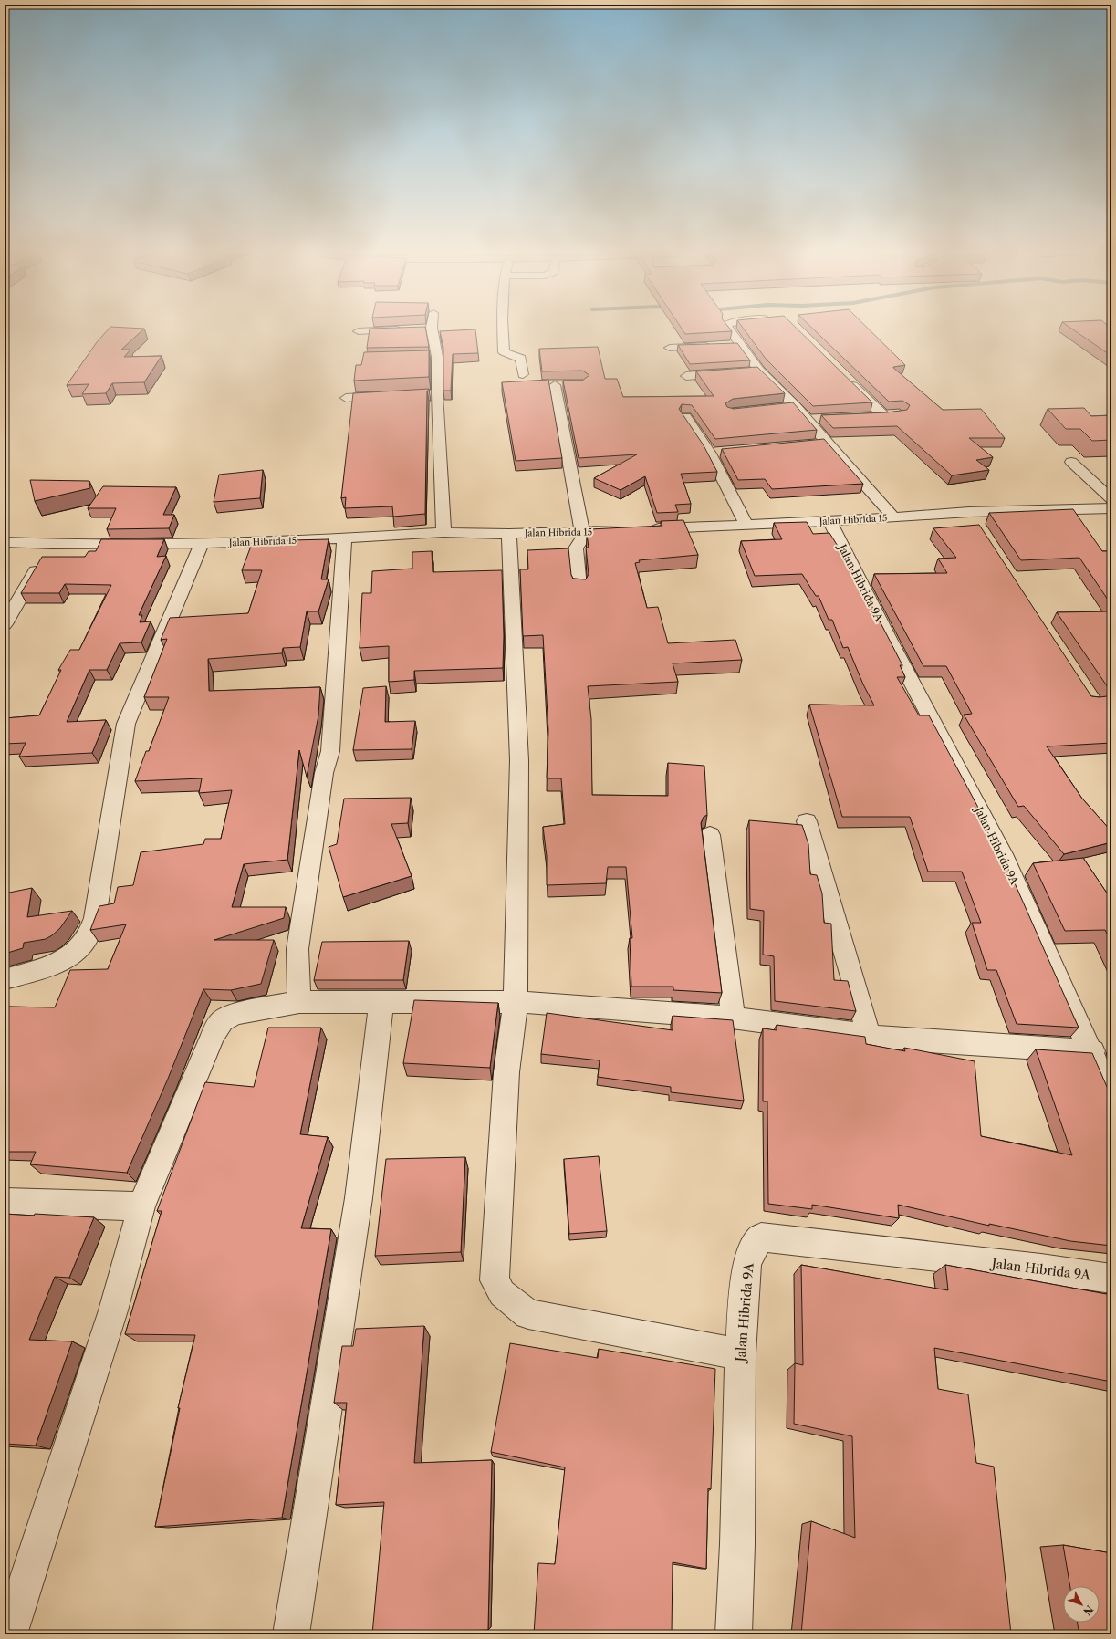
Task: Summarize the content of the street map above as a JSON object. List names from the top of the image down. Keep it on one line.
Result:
{"streets":{"street":["Jalan Hibrida 15","Jalan Hibrida 9A"]},"crossings":[["Jalan Hibrida 15","Jalan Hibrida 9A"]],"north":"bottom right"}
